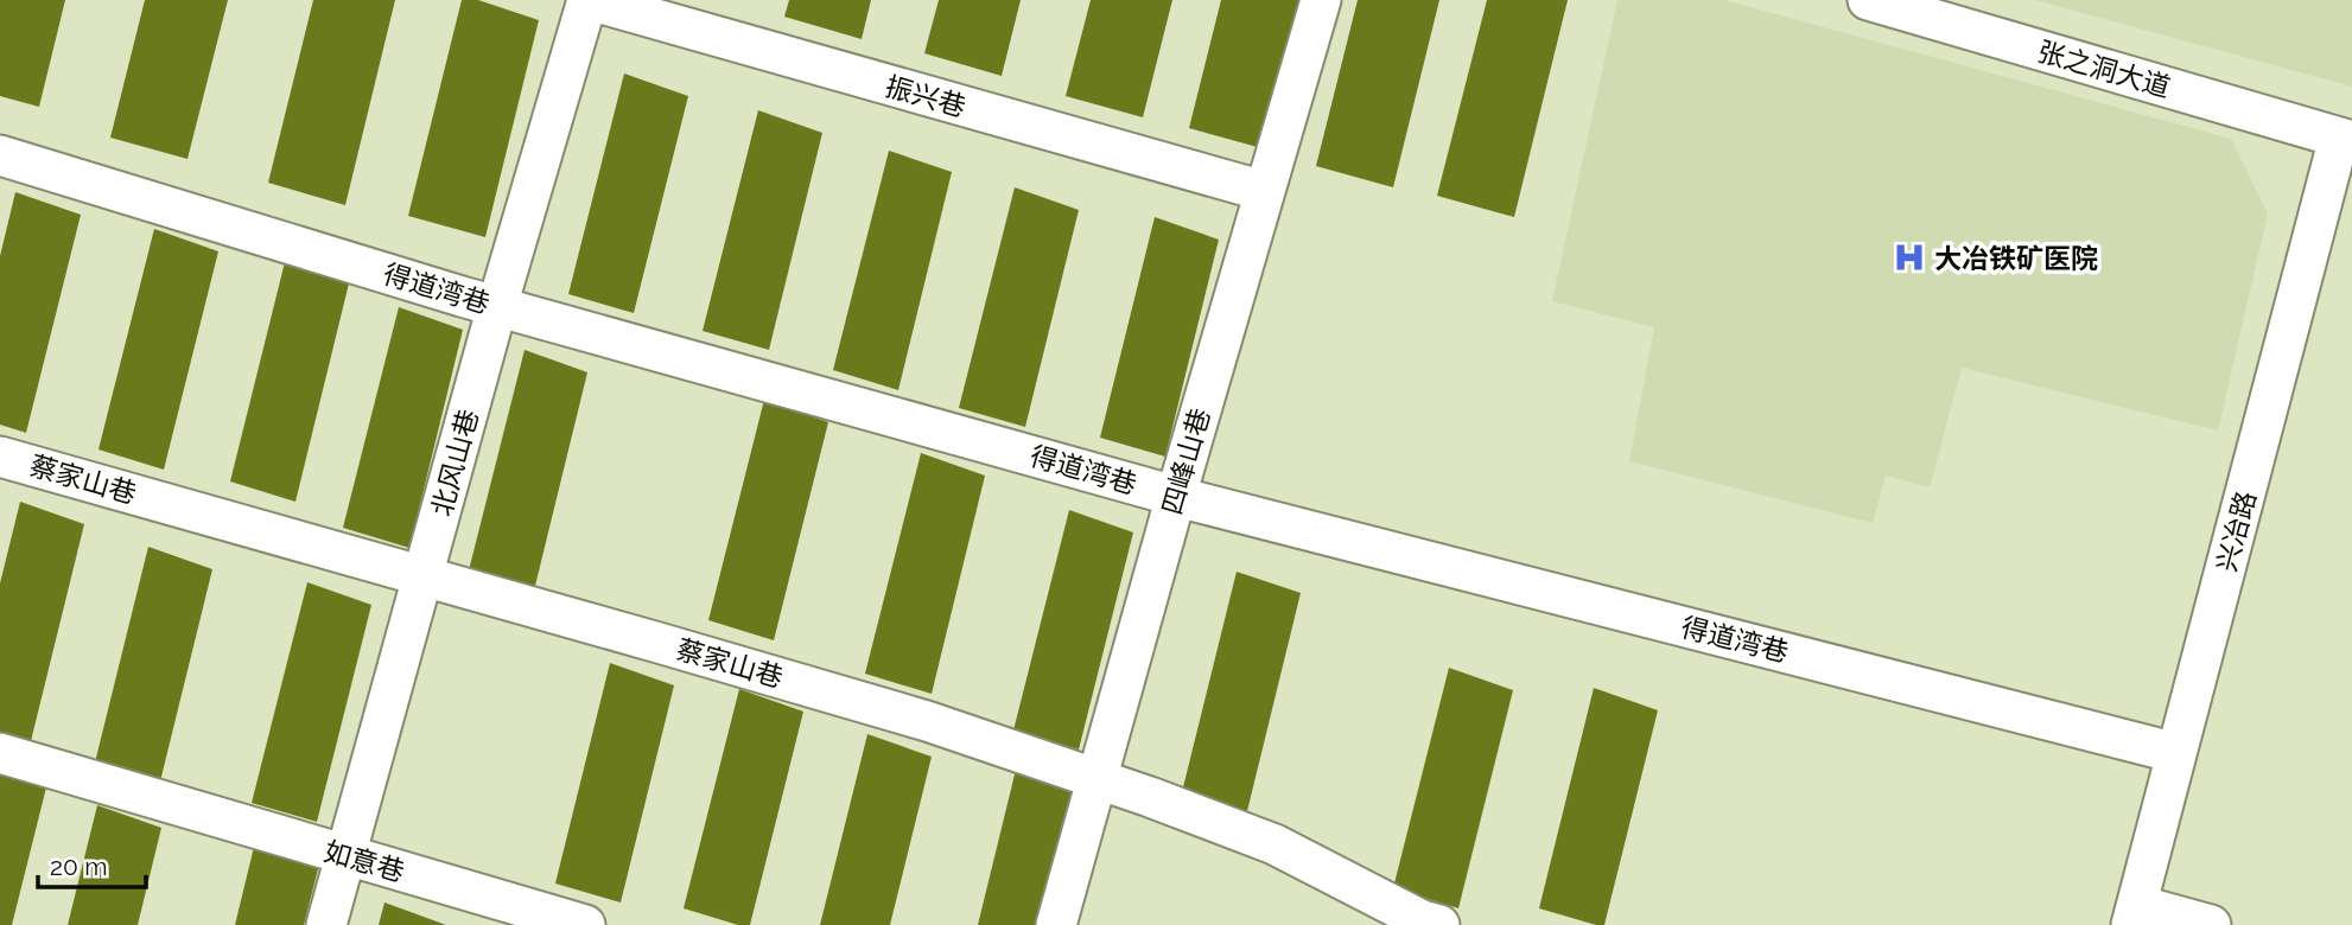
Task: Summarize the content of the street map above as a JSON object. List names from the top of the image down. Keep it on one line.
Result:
{"streets":{"street":["张之洞大道","振兴巷","得道湾巷","四峰山巷","北风山巷","蔡家山巷","兴冶路","如意巷"]},"crossings":[["张之洞大道","兴冶路"],["振兴巷","四峰山巷"],["振兴巷","北风山巷"],["得道湾巷","四峰山巷"],["得道湾巷","北风山巷"],["得道湾巷","兴冶路"],["四峰山巷","蔡家山巷"],["北风山巷","蔡家山巷"],["北风山巷","如意巷"]],"places":{"hospital":["大冶铁矿医院"]},"scale_bar":"20 m"}
